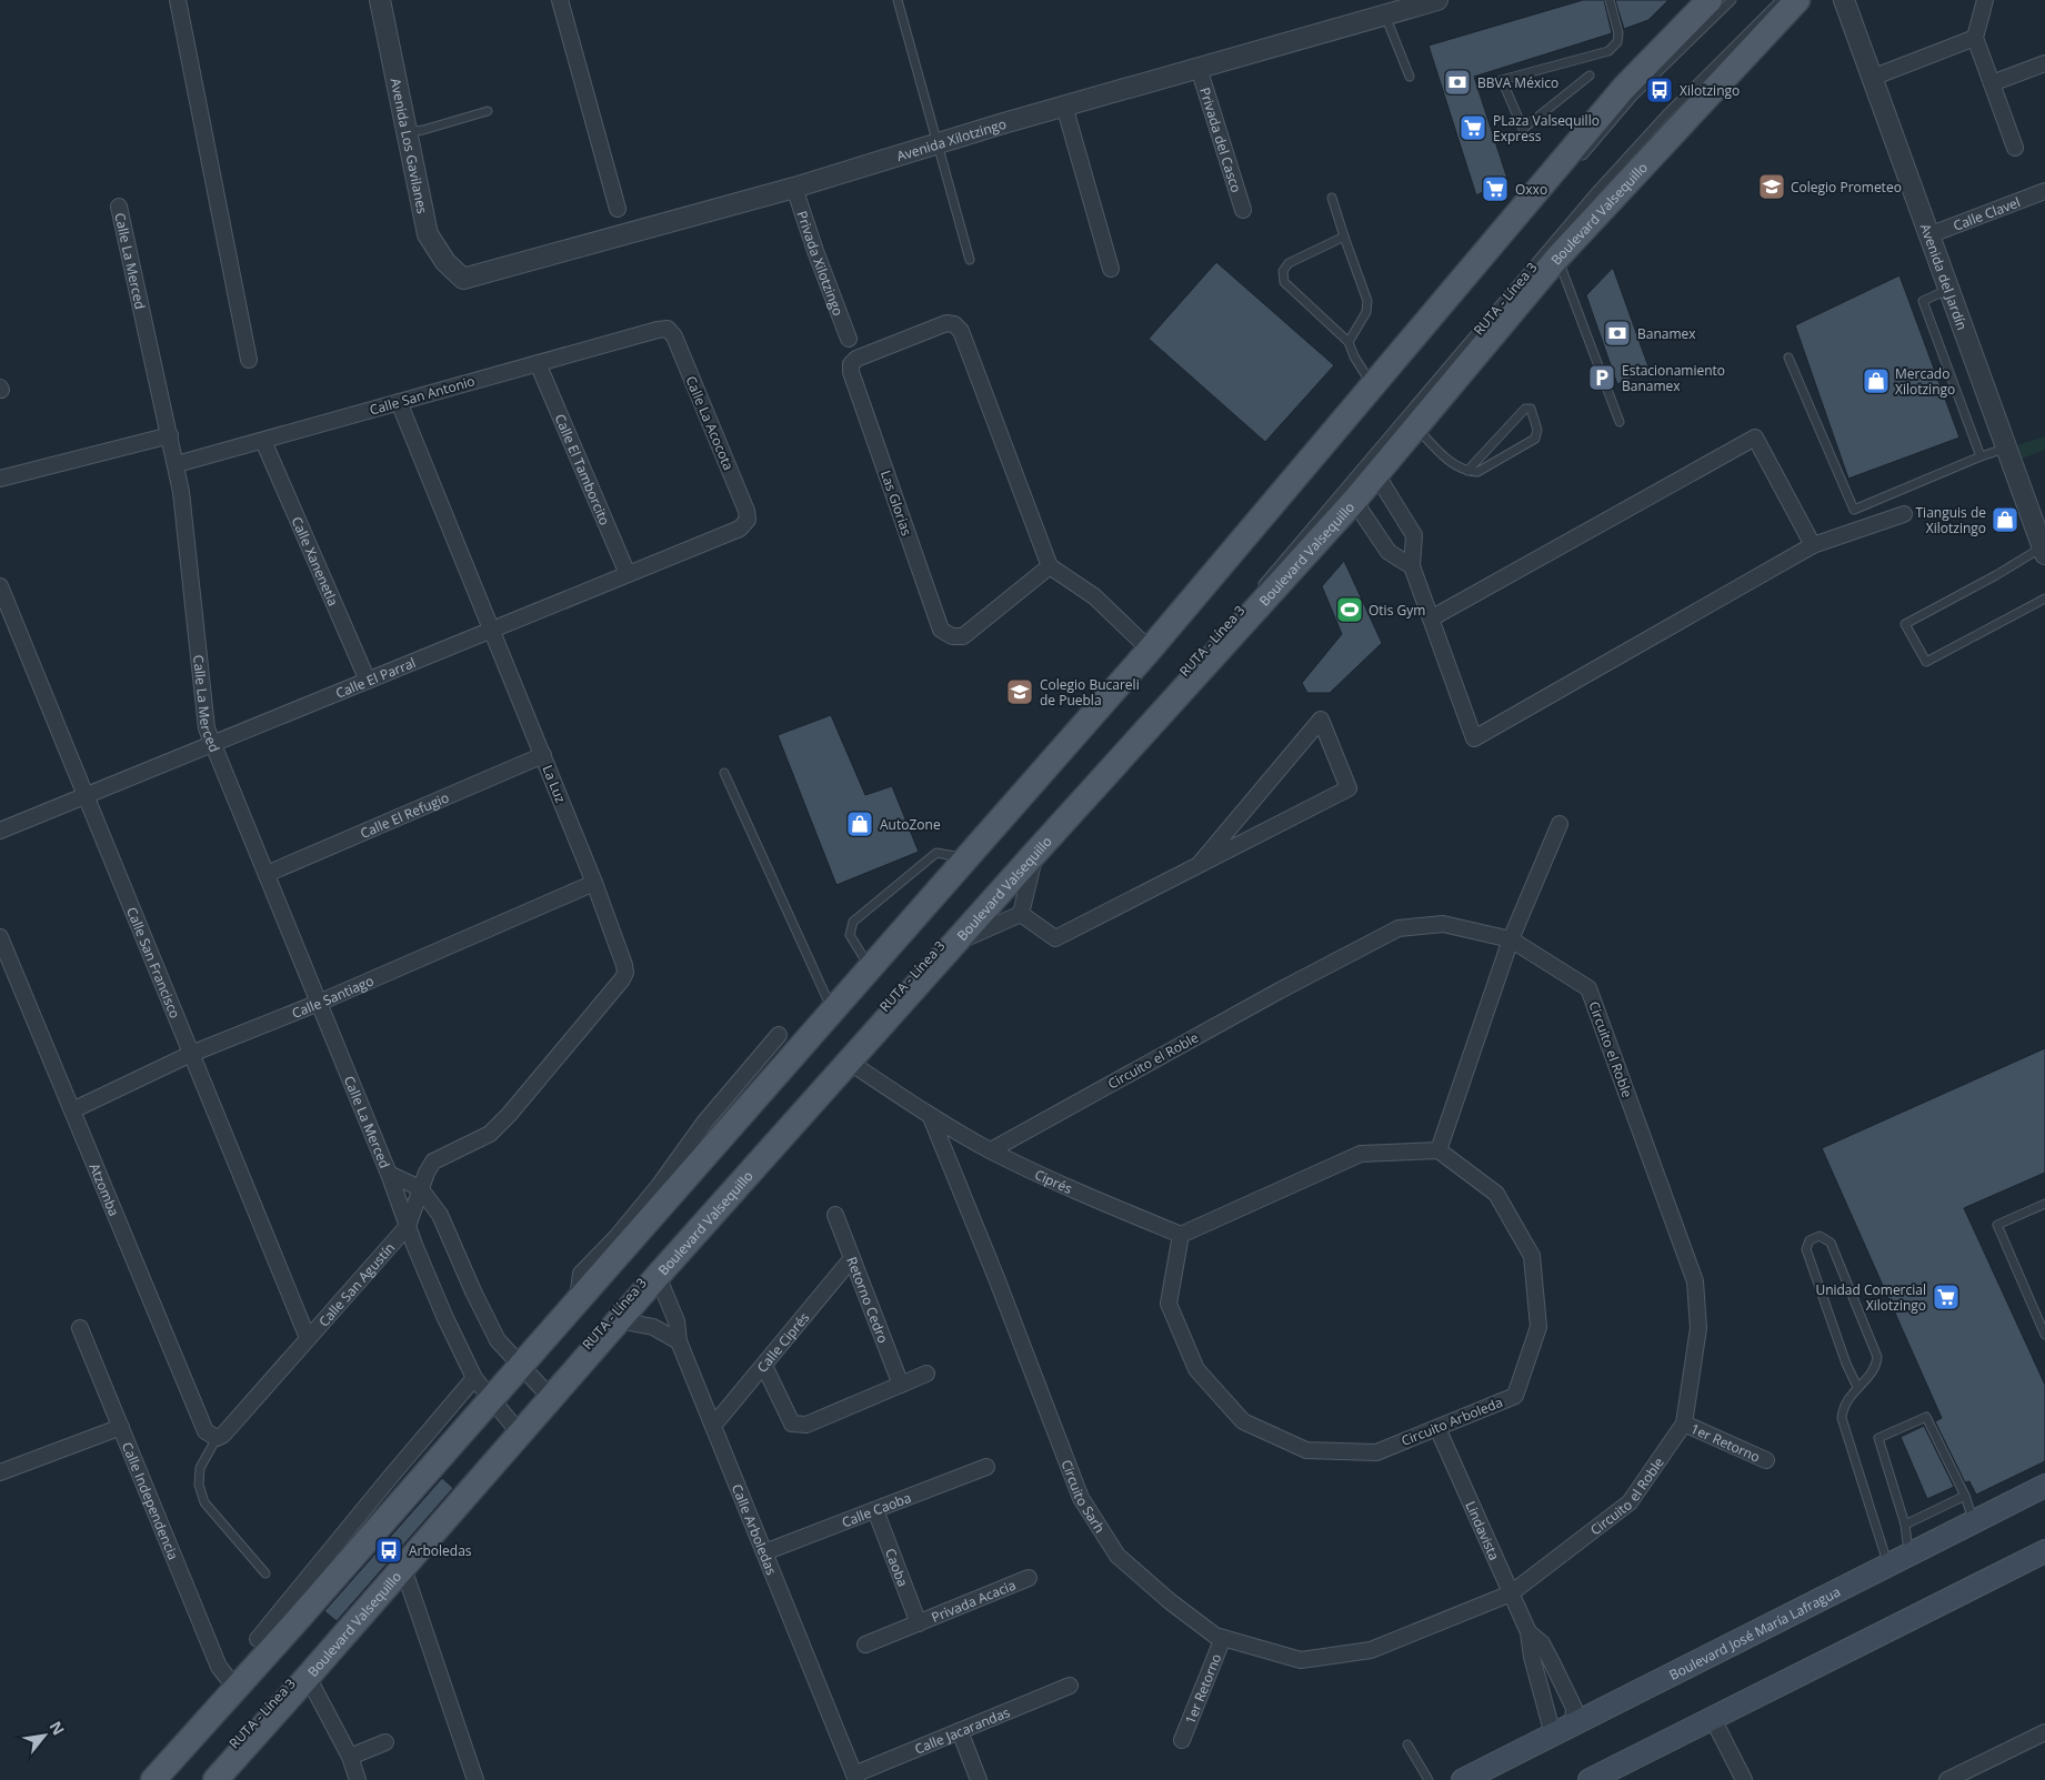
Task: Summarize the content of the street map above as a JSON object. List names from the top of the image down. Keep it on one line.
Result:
{"streets":{"main road":["Boulevard Valsequillo","Boulevard José María Lafragua"],"street":["Privada del Casco","Avenida Xilotzingo","Avenida Los Gavilanes","Calle Clavel","Calle La Merced","Privada Xilotzingo","Avenida del Jardín","Calle San Antonio","Calle La Acocota","Calle El Tamborcito","Las Glorias","Calle Xanenetla","Calle El Parral","La Luz","Calle El Refugio","Calle San Francisco","Calle Santiago","Circuito el Roble","Ciprés","Atzomba","Calle San Agustín","Retorno Cedro","Calle Ciprés","Circuito Arboleda","1er Retorno","Circuito Sarh","Calle Independencia","Calle Caoba","Calle Arboledas","Lindavista","Caoba","Privada Acacia","Calle Jacarandas"],"lane":["RUTA - Línea 3"]},"crossings":[["Privada del Casco","Avenida Xilotzingo"],["Avenida Xilotzingo","Avenida Los Gavilanes"],["Avenida Xilotzingo","Privada Xilotzingo"],["Boulevard Valsequillo","Calle La Merced"],["Boulevard Valsequillo","RUTA - Línea 3"],["Boulevard Valsequillo","Calle Arboledas"],["Calle Clavel","Avenida del Jardín"],["Calle La Merced","RUTA - Línea 3"],["Calle La Merced","Calle San Antonio"],["Calle La Merced","Calle El Parral"],["Calle La Merced","Calle El Refugio"],["Calle La Merced","Calle Santiago"],["Calle La Merced","Calle San Agustín"],["Calle San Antonio","Calle La Acocota"],["Calle San Antonio","Calle El Tamborcito"],["Calle San Antonio","Calle Xanenetla"],["Calle San Antonio","La Luz"],["Calle La Acocota","Calle El Parral"],["Calle El Tamborcito","Calle El Parral"],["Calle Xanenetla","Calle El Parral"],["Calle El Parral","La Luz"],["Calle El Parral","Calle San Francisco"],["La Luz","Calle El Refugio"],["La Luz","Calle Santiago"],["La Luz","Calle San Agustín"],["Calle San Francisco","Calle Santiago"],["Calle San Francisco","Calle San Agustín"],["Calle Santiago","Atzomba"],["Circuito el Roble","Ciprés"],["Circuito el Roble","1er Retorno"],["Circuito el Roble","Circuito Sarh"],["Circuito el Roble","Lindavista"],["Ciprés","Circuito Arboleda"],["Ciprés","Circuito Sarh"],["Atzomba","Calle San Agustín"],["Retorno Cedro","Calle Ciprés"],["Calle Ciprés","Calle Arboledas"],["Circuito Arboleda","Lindavista"],["1er Retorno","Circuito Sarh"],["Circuito Sarh","Lindavista"],["Calle Caoba","Calle Arboledas"],["Calle Caoba","Caoba"],["Calle Arboledas","Calle Jacarandas"],["Lindavista","Boulevard José María Lafragua"],["Caoba","Privada Acacia"]],"places":{"bank":["BBVA México","Banamex"],"bus stop":["Xilotzingo","Arboledas"],"supermarket":["PLaza Valsequillo Express","Oxxo","Unidad Comercial Xilotzingo"],"school or university":["Colegio Prometeo","Colegio Bucareli de Puebla"],"parking":["Estacionamiento Banamex"],"shop":["Mercado Xilotzingo","Tianguis de Xilotzingo","AutoZone"],"sports":["Otis Gym"]},"north":"top right"}
